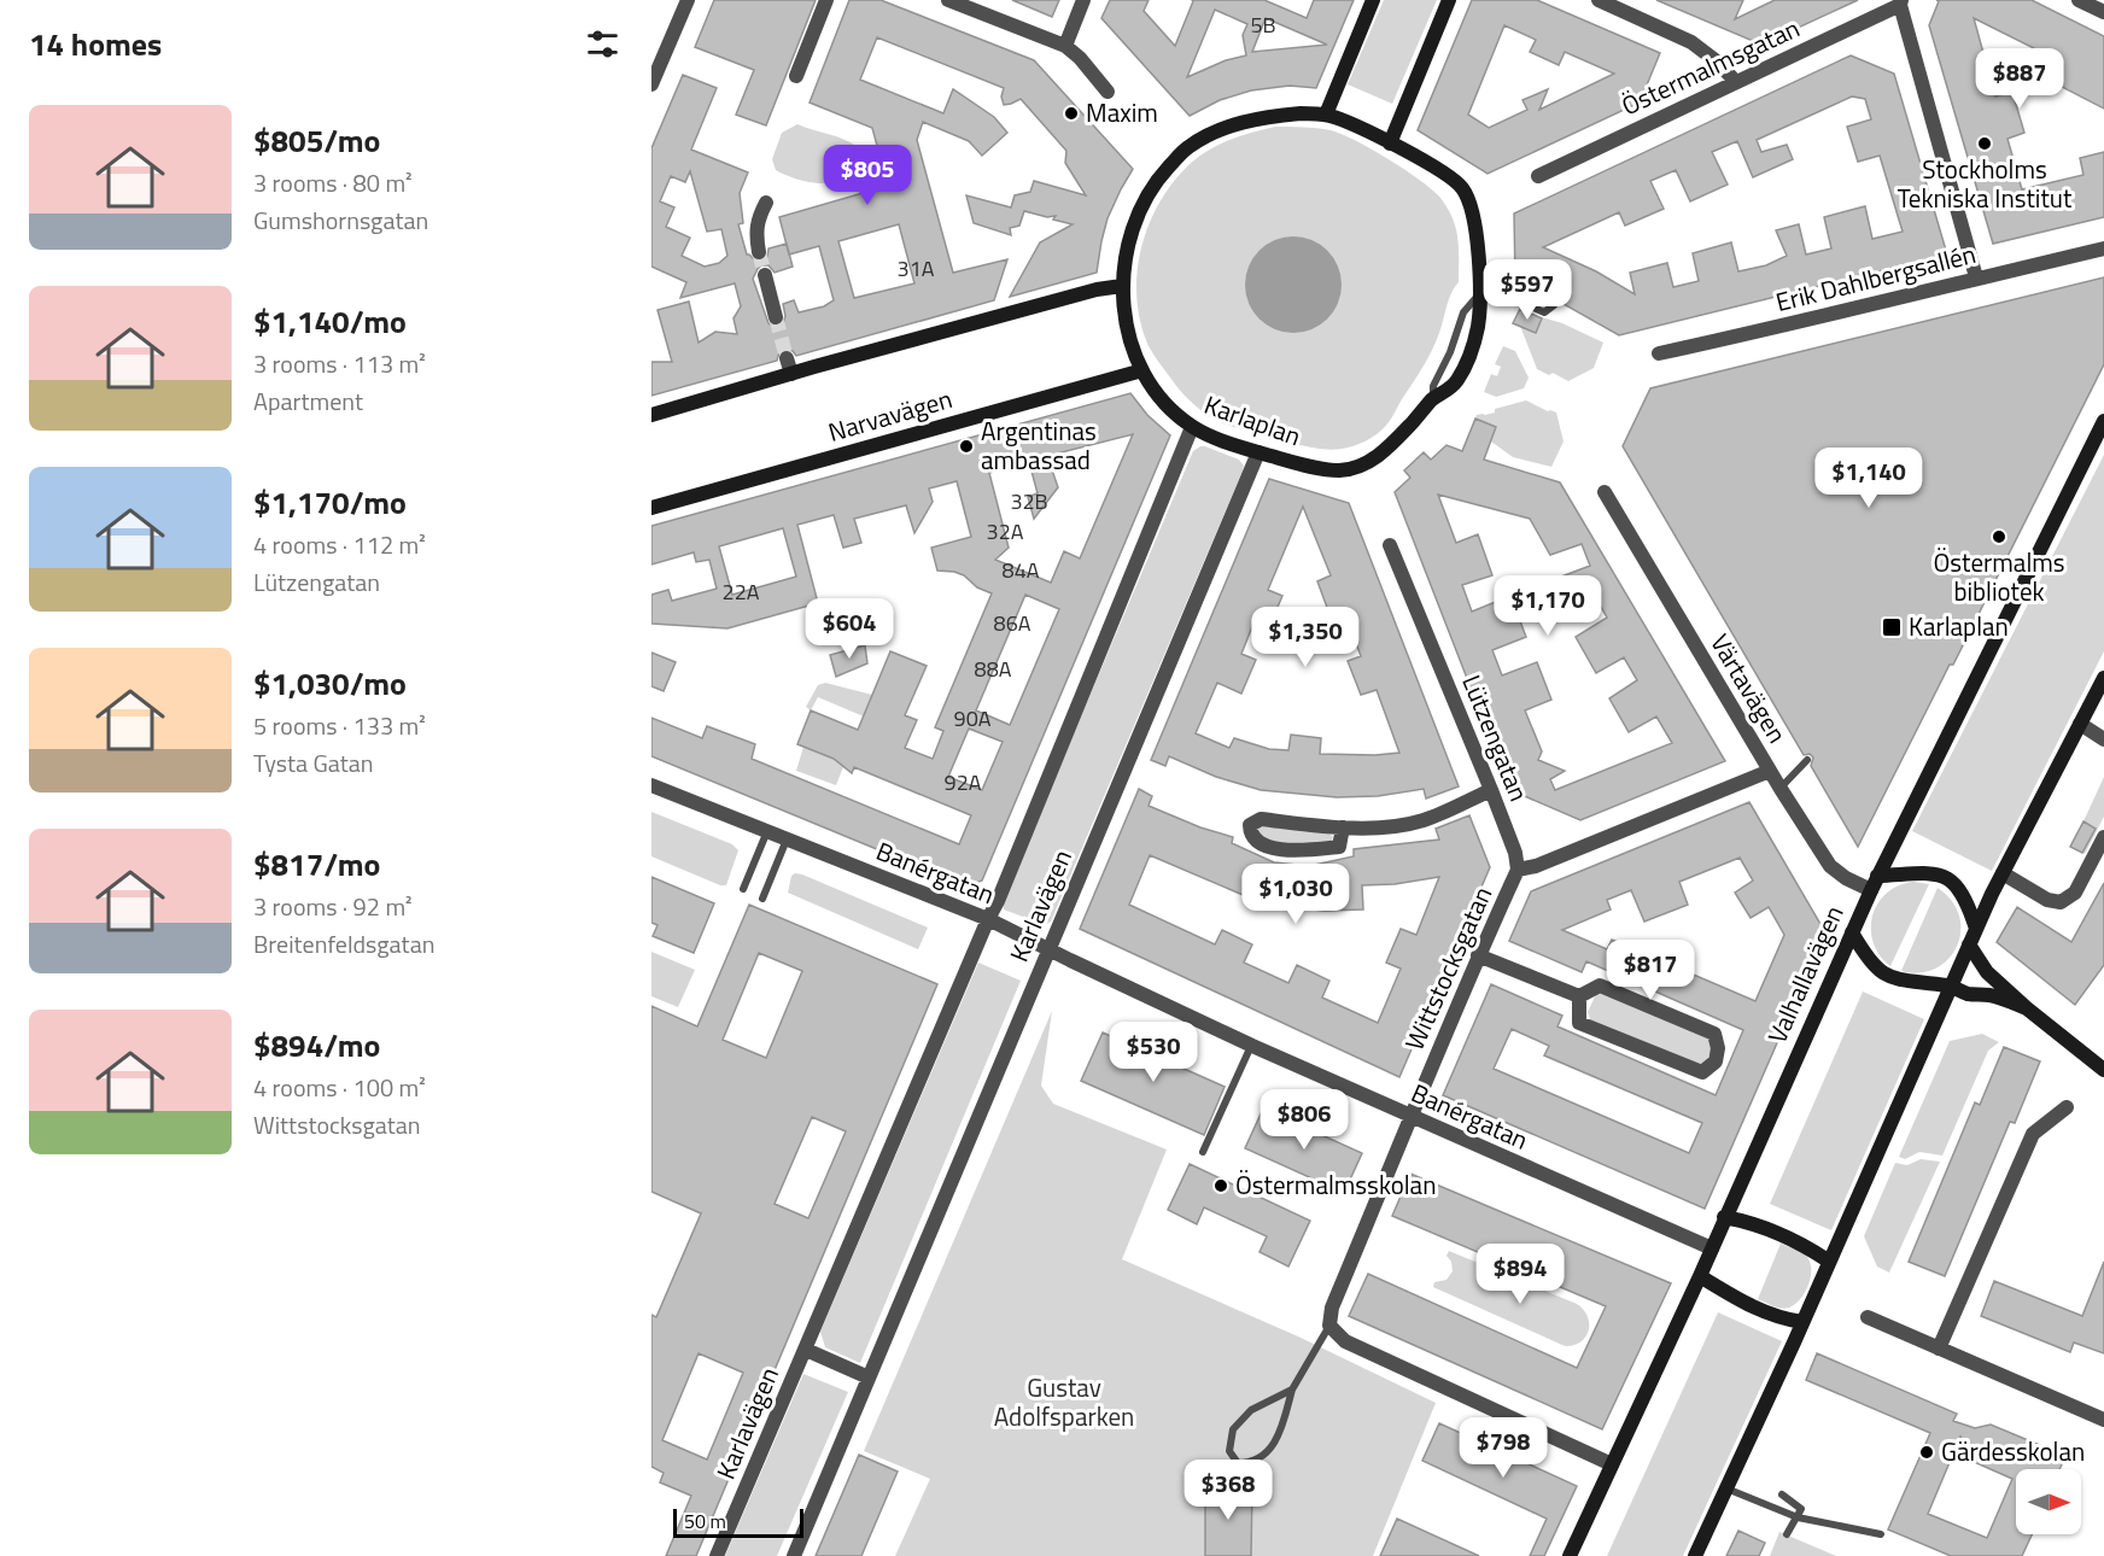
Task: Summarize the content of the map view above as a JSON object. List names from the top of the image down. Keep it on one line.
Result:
{"streets":{"main road":["Narvavägen","Karlaplan","Valhallavägen"],"street":["Östermalmsgatan","Erik Dahlbergsallén","Värtavägen","Lützengatan","Banérgatan","Karlavägen","Wittstocksgatan"]},"crossings":[["Narvavägen","Karlaplan"],["Karlaplan","Karlavägen"],["Värtavägen","Wittstocksgatan"],["Värtavägen","Valhallavägen"],["Lützengatan","Wittstocksgatan"],["Banérgatan","Karlavägen"],["Banérgatan","Wittstocksgatan"],["Banérgatan","Valhallavägen"]],"parks":["Gustav Adolfsparken"],"places":{"other":["Maxim","Stockholms Tekniska Institut","Argentinas ambassad","Östermalms bibliotek","Östermalmsskolan","Gärdesskolan"],"transit":["Karlaplan"]},"house_numbers":["5B","31A","32B","32A","84A","22A","86A","88A","90A","92A"],"scale_bar":"50 m","north":"right","page":{"heading":"14 homes","price":["$887","$805","$597","$1,140","$1,170","$604","$1,350","$1,030","$817","$530","$806","$894","$798","$368"],"list":[{"name":"$805/mo","note":"3 rooms · 80 m² · Gumshornsgatan"},{"name":"$1,140/mo","note":"3 rooms · 113 m² · Apartment"},{"name":"$1,170/mo","note":"4 rooms · 112 m² · Lützengatan"},{"name":"$1,030/mo","note":"5 rooms · 133 m² · Tysta Gatan"},{"name":"$817/mo","note":"3 rooms · 92 m² · Breitenfeldsgatan"},{"name":"$894/mo","note":"4 rooms · 100 m² · Wittstocksgatan"}],"scale":"50 m"}}
